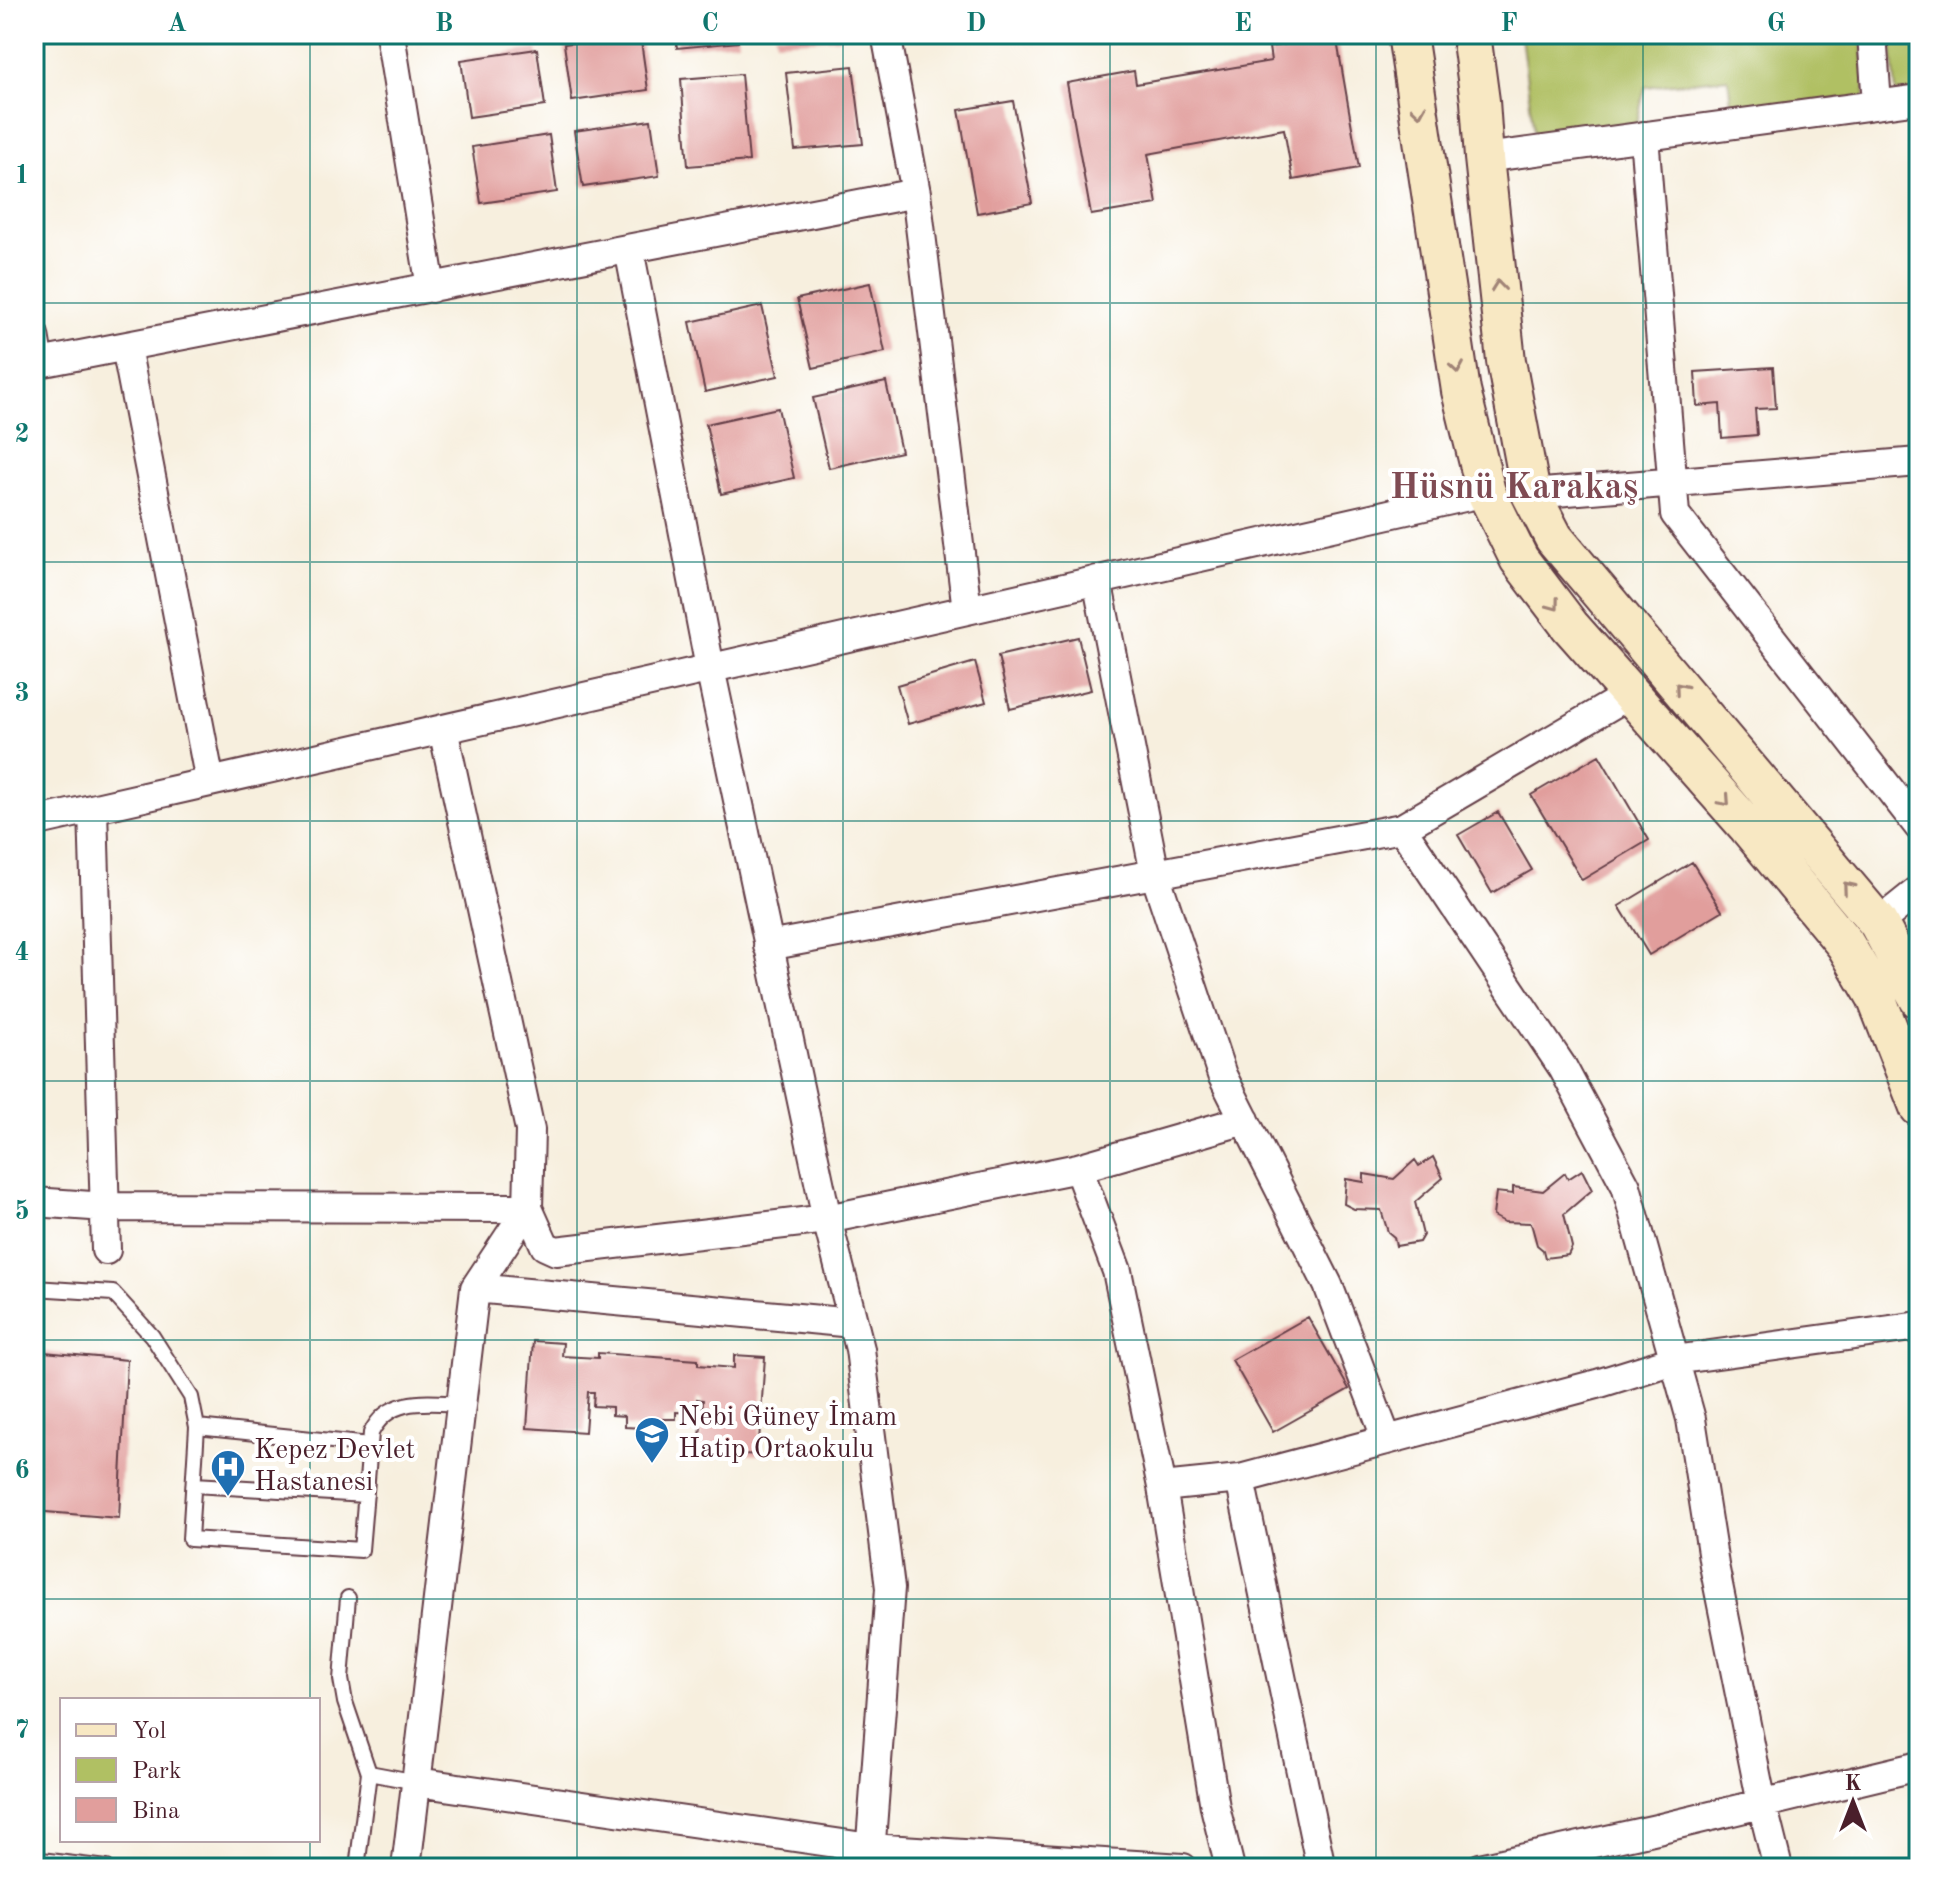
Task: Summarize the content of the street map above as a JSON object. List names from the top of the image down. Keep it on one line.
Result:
{"districts":["Hüsnü Karakaş"],"places":{"school or university":["Nebi Güney İmam Hatip Ortaokulu"],"hospital":["Kepez Devlet Hastanesi"]},"legend":["Yol","Park","Bina"],"north":"top","grid":{"columns":["A","B","C","D","E","F","G"],"rows":["1","2","3","4","5","6","7"]}}
